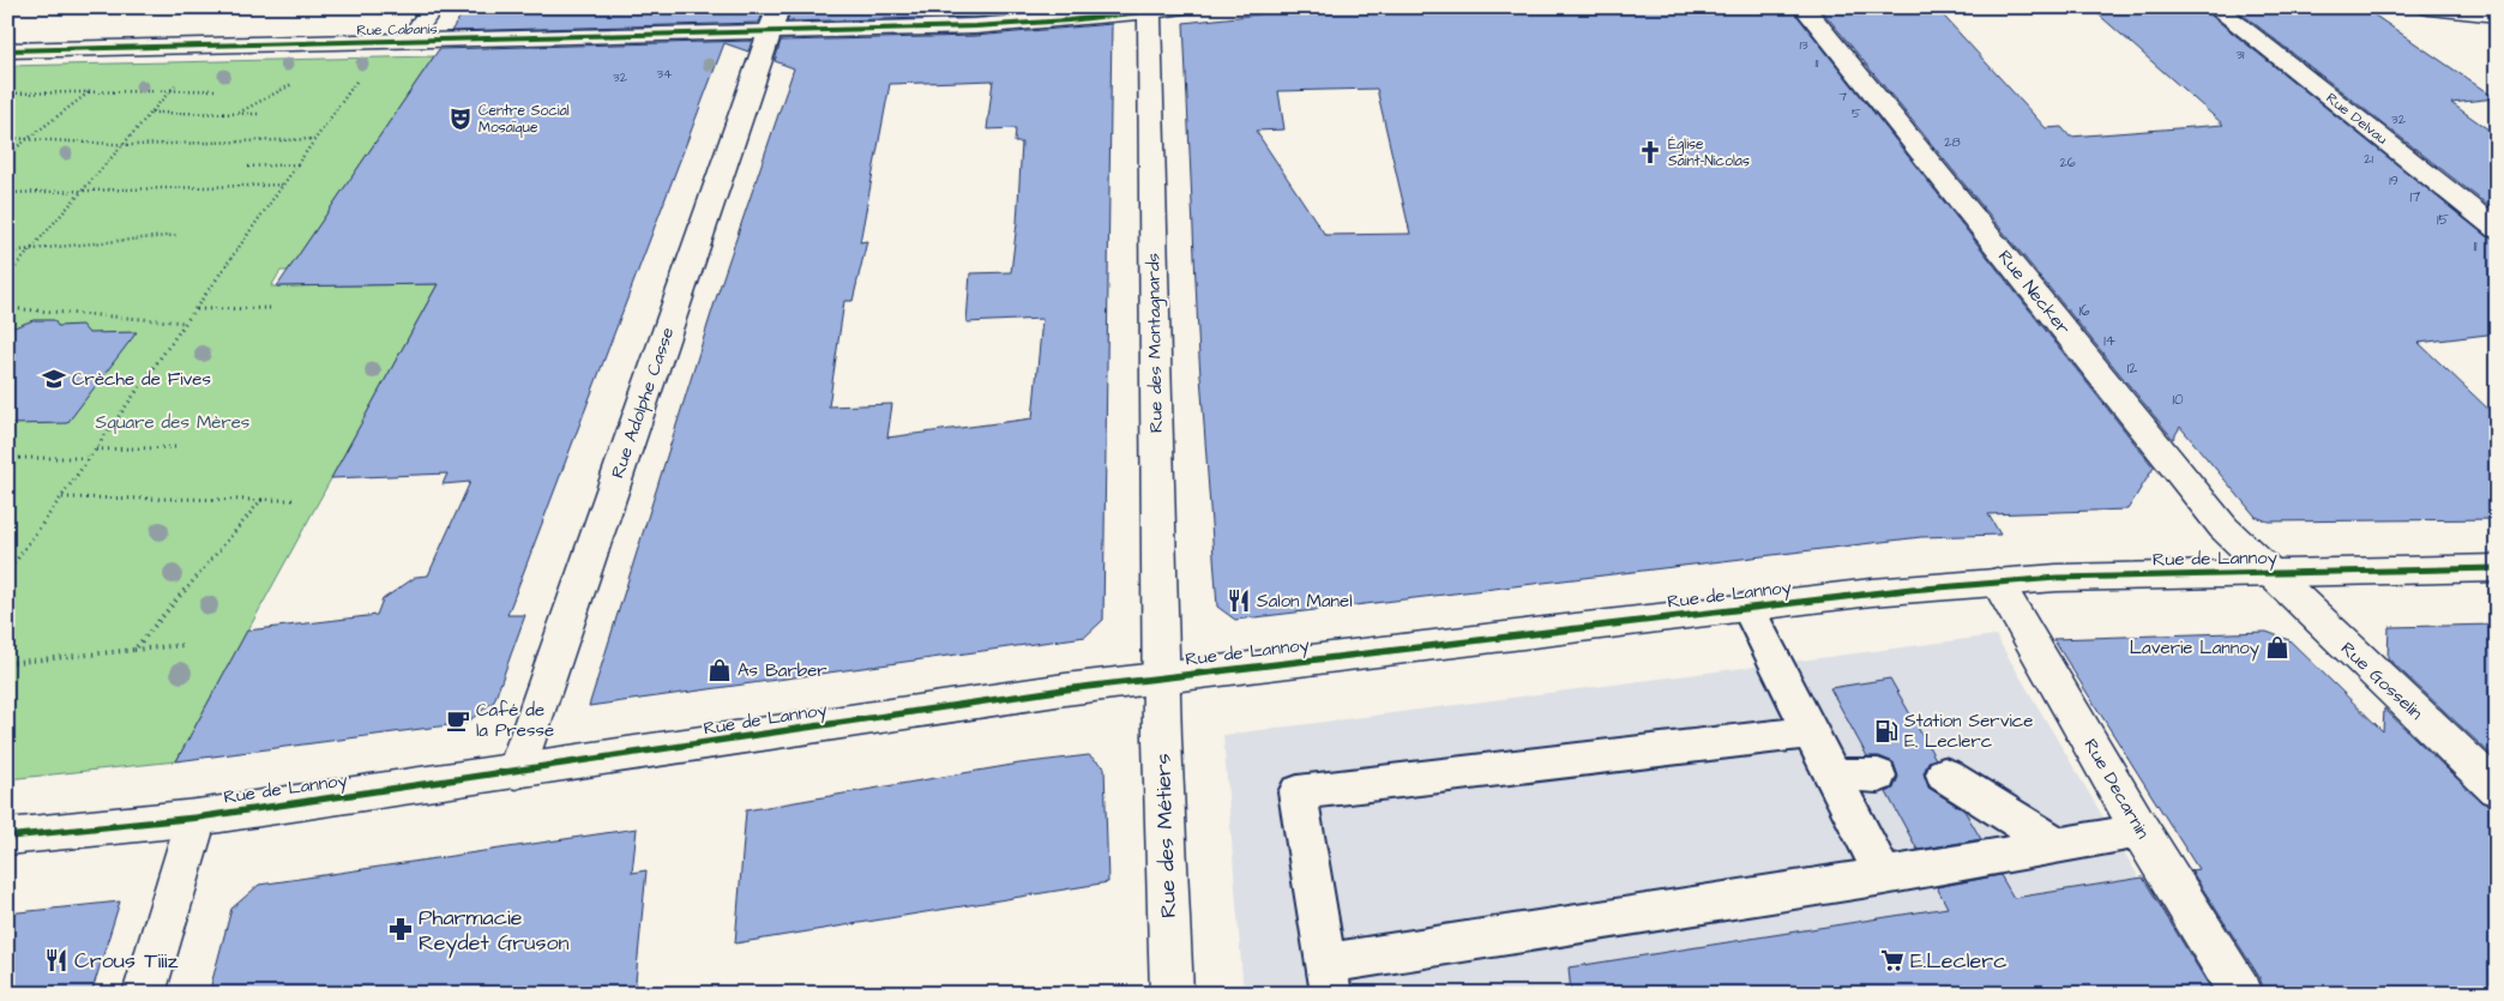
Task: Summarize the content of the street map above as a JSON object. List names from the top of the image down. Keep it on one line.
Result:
{"streets":{"street":["Rue Cabanis","Rue Delvau","Rue Necker","Rue des Montagnards","Rue Adolphe Casse","Rue de Lannoy","Rue Gosselin","Rue Decarnin","Rue des Métiers"]},"crossings":[["Rue Cabanis","Rue des Montagnards"],["Rue Cabanis","Rue Adolphe Casse"],["Rue Necker","Rue de Lannoy"],["Rue Necker","Rue Gosselin"],["Rue des Montagnards","Rue de Lannoy"],["Rue des Montagnards","Rue des Métiers"],["Rue Adolphe Casse","Rue de Lannoy"],["Rue de Lannoy","Rue Gosselin"],["Rue de Lannoy","Rue Decarnin"],["Rue de Lannoy","Rue des Métiers"]],"parks":["Square des Mères"],"places":{"theatre":["Centre Social Mosaïque"],"church":["Église Saint-Nicolas"],"school or university":["Crèche de Fives"],"restaurant":["Salon Manel","Crous Tiiiz"],"shop":["Laverie Lannoy","As Barber"],"cafe":["Café de la Presse"],"fuel station":["Station Service E. Leclerc"],"pharmacy":["Pharmacie Reydet Gruson"],"supermarket":["E.Leclerc"]},"house_numbers":["13","31","11","34","32","7","5","32","28","21","26","19","17","15","11","16","14","12","10"]}
